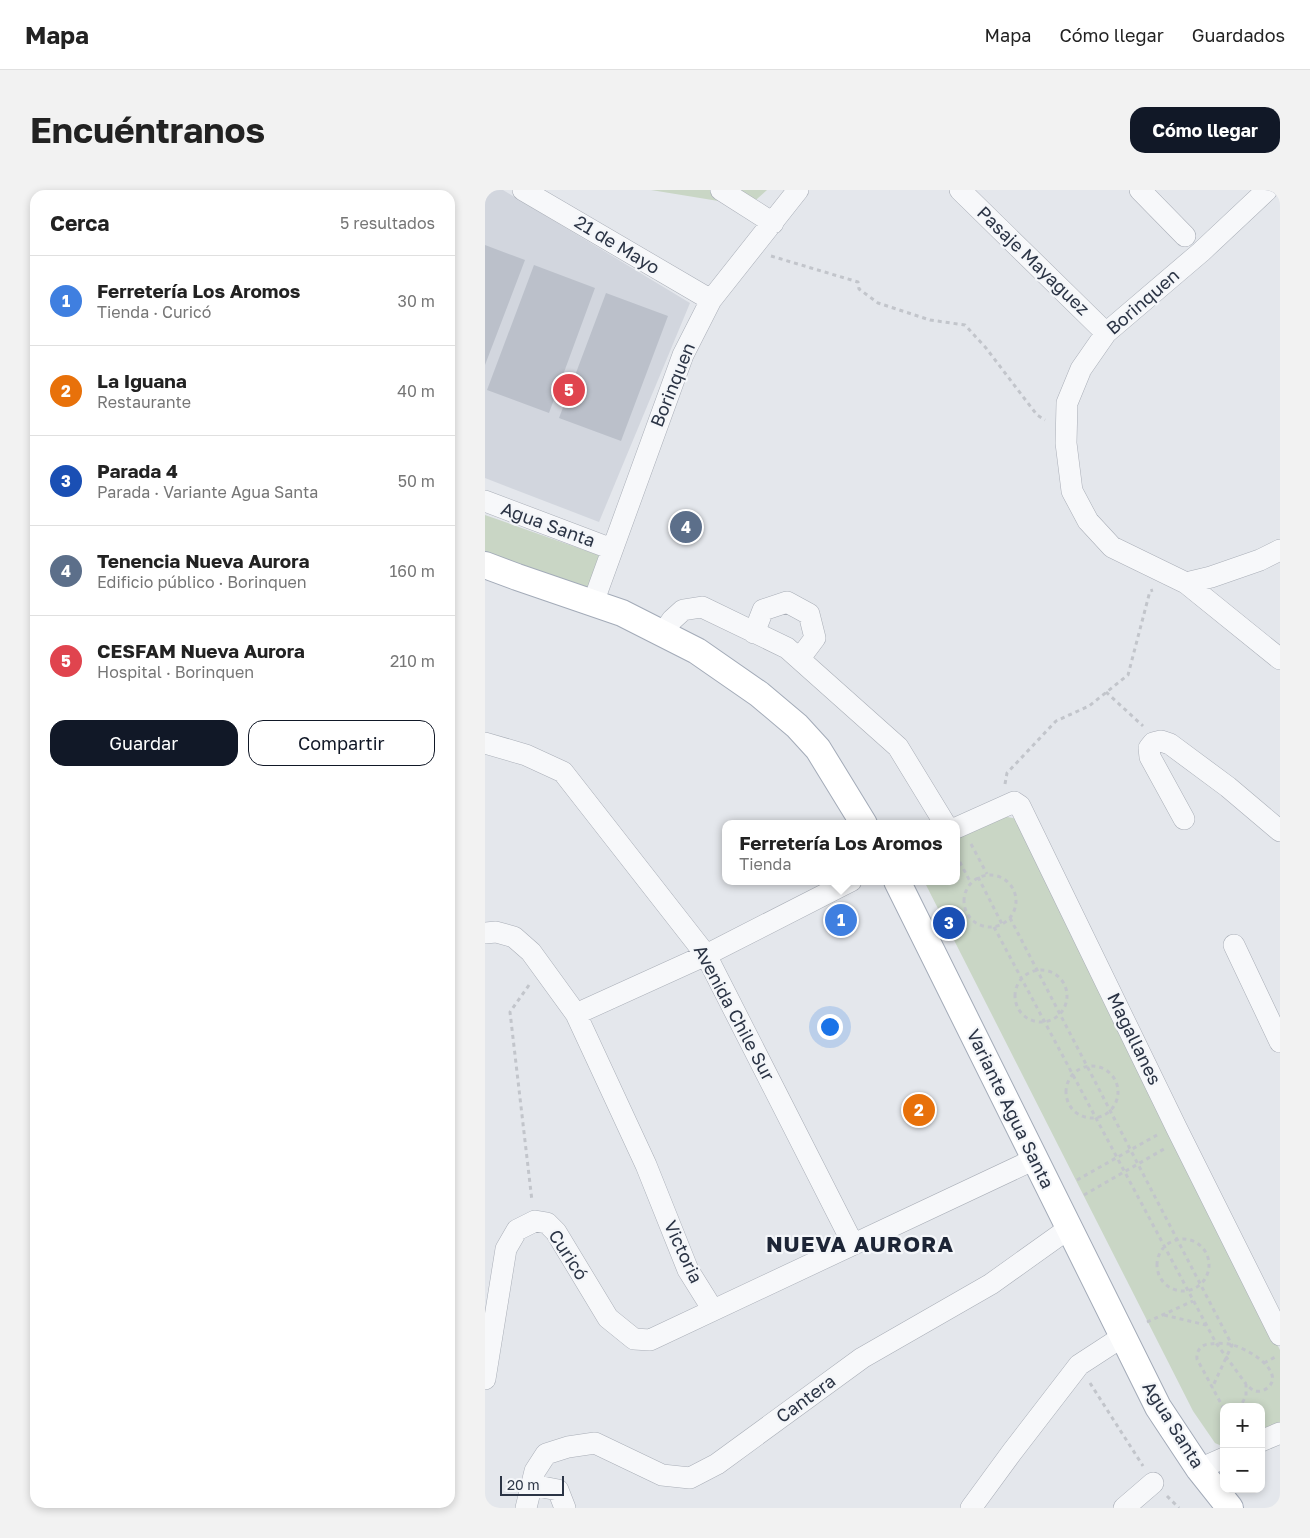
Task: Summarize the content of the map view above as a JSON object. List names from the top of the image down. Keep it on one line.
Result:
{"streets":{"main road":["Agua Santa","Variante Agua Santa"],"street":["21 de Mayo","Pasaje Mayaguez","Borinquen","Avenida Chile Sur","Magallanes","Victoria","Curicó","Cantera"]},"crossings":[["21 de Mayo","Borinquen"],["Pasaje Mayaguez","Borinquen"],["Borinquen","Agua Santa"],["Agua Santa","Variante Agua Santa"],["Variante Agua Santa","Cantera"],["Victoria","Curicó"]],"districts":["NUEVA AURORA"],"scale_bar":"20 m","page":{"header":"Mapa","nav":["Mapa","Cómo llegar","Guardados"],"buttons":["Cómo llegar",["Guardar","Compartir"]],"title":"Encuéntranos","heading":["Cerca","5 resultados"],"list":[{"mark":"1","name":"Ferretería Los Aromos","note":"Tienda · Curicó","value":"30 m"},{"mark":"2","name":"La Iguana","note":"Restaurante","value":"40 m"},{"mark":"3","name":"Parada 4","note":"Parada · Variante Agua Santa","value":"50 m"},{"mark":"4","name":"Tenencia Nueva Aurora","note":"Edificio público · Borinquen","value":"160 m"},{"mark":"5","name":"CESFAM Nueva Aurora","note":"Hospital · Borinquen","value":"210 m"}],"pins":["5","4","1","3","2"],"popup":["Ferretería Los Aromos","Tienda"],"map_buttons":["+","−"],"scale":"20 m"}}
